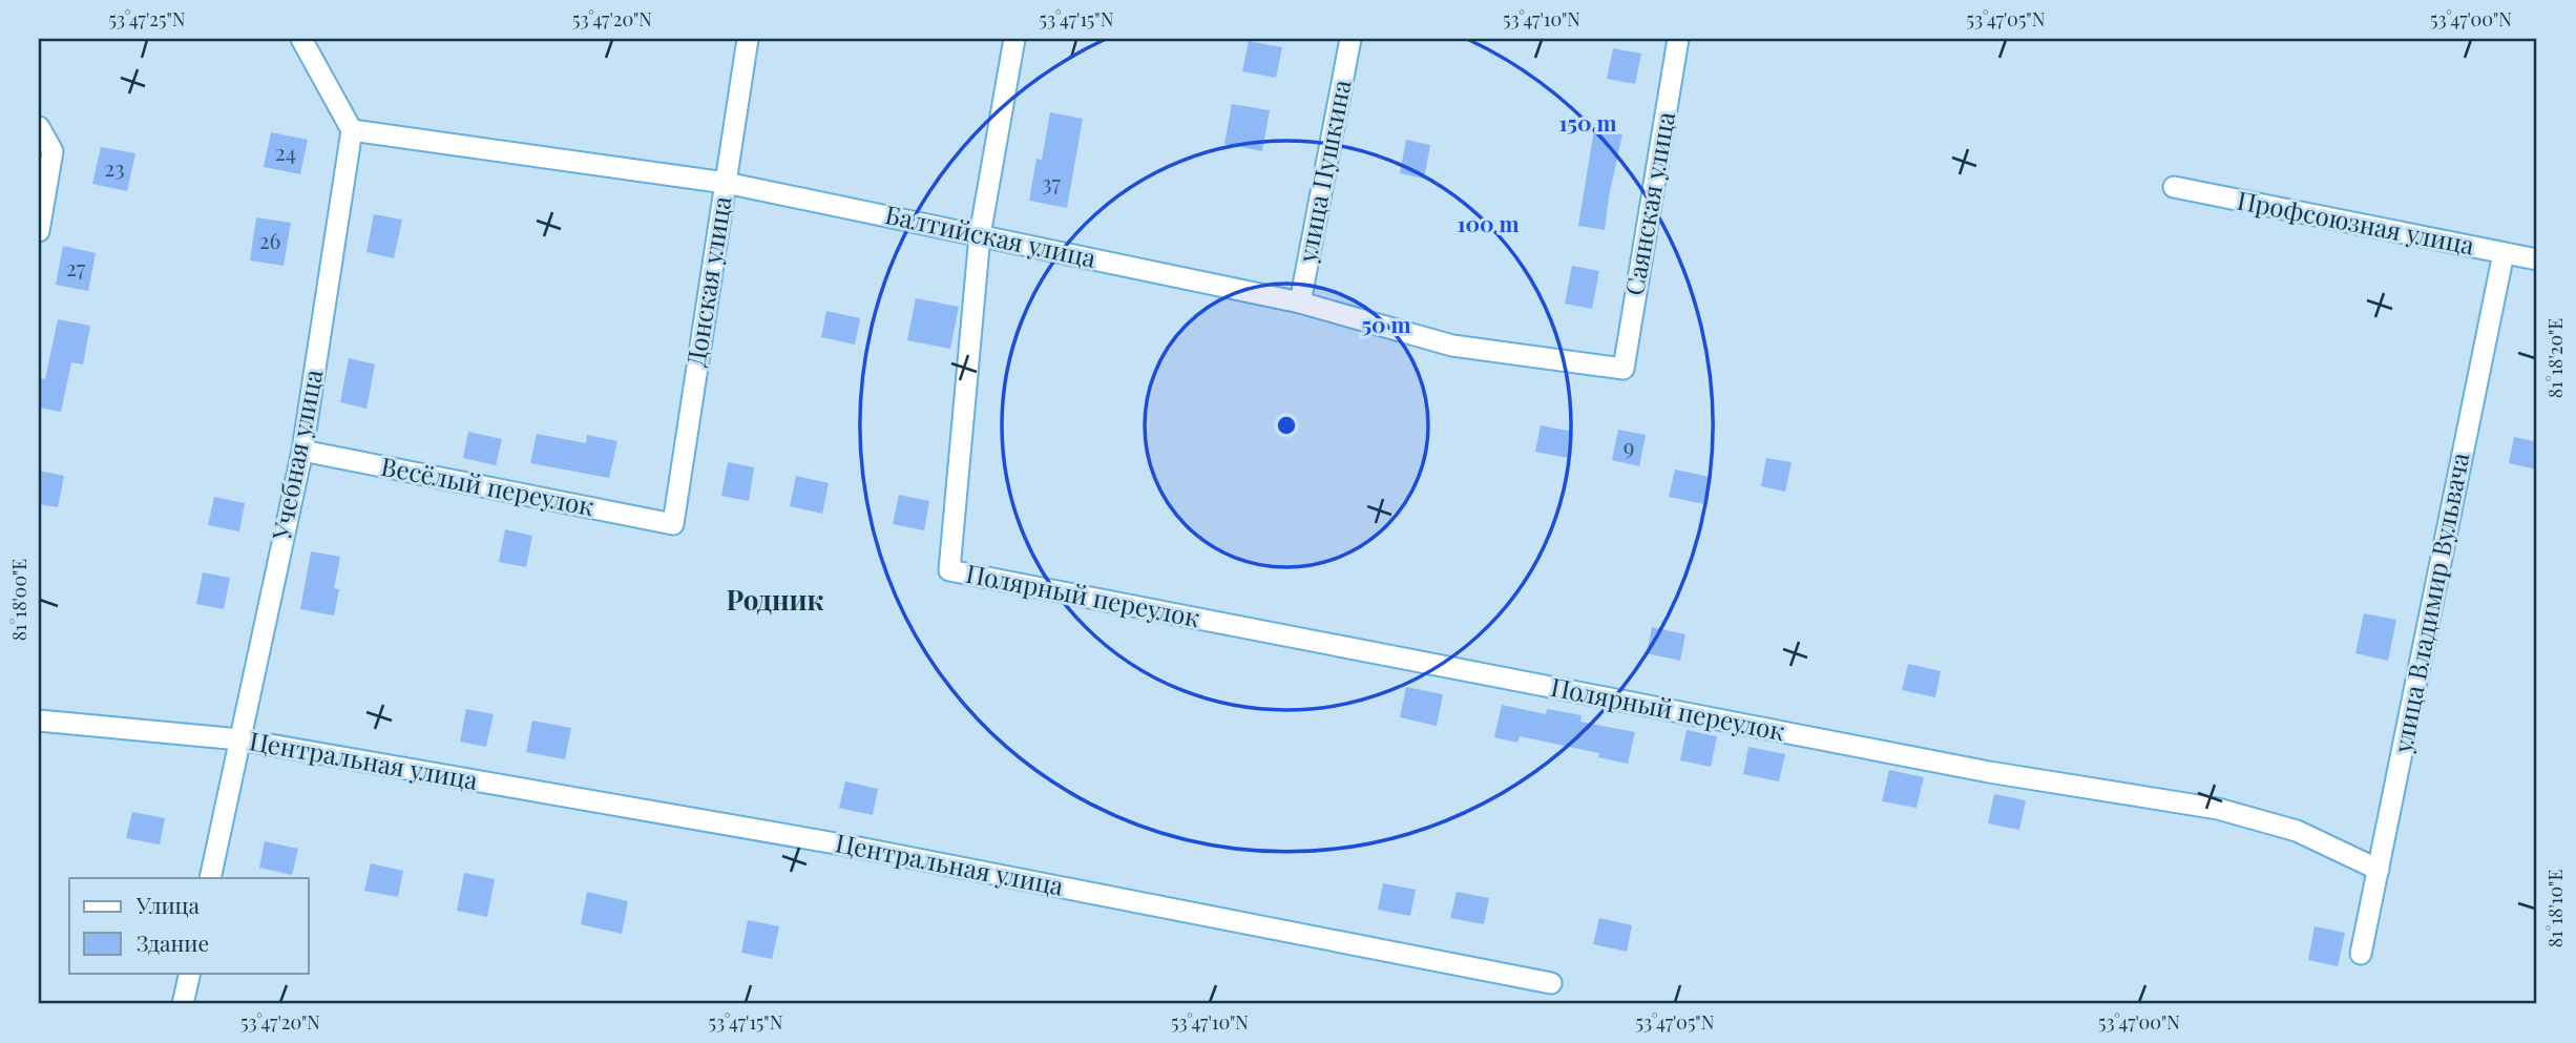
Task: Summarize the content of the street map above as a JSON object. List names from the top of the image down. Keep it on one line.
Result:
{"streets":{"street":["улица Пушкина","Саянская улица","Профсоюзная улица","Балтийская улица","Донская улица","Учебная улица","Весёлый переулок","Полярный переулок","улица Владимир Вульвача","Центральная улица"]},"crossings":[["улица Пушкина","Балтийская улица"],["Саянская улица","Балтийская улица"],["Профсоюзная улица","улица Владимир Вульвача"],["Балтийская улица","Донская улица"],["Балтийская улица","Учебная улица"],["Балтийская улица","Полярный переулок"],["Донская улица","Весёлый переулок"],["Учебная улица","Весёлый переулок"],["Учебная улица","Центральная улица"],["Полярный переулок","улица Владимир Вульвача"]],"districts":["Родник"],"house_numbers":["24","23","37","26","27","9"],"legend":["Улица","Здание"],"coordinates":["53°47'25\"N","53°47'20\"N","53°47'15\"N","53°47'10\"N","53°47'05\"N","53°47'00\"N","81°18'20\"E","81°18'00\"E","81°18'10\"E"],"rings":["150 m","100 m","50 m"]}
